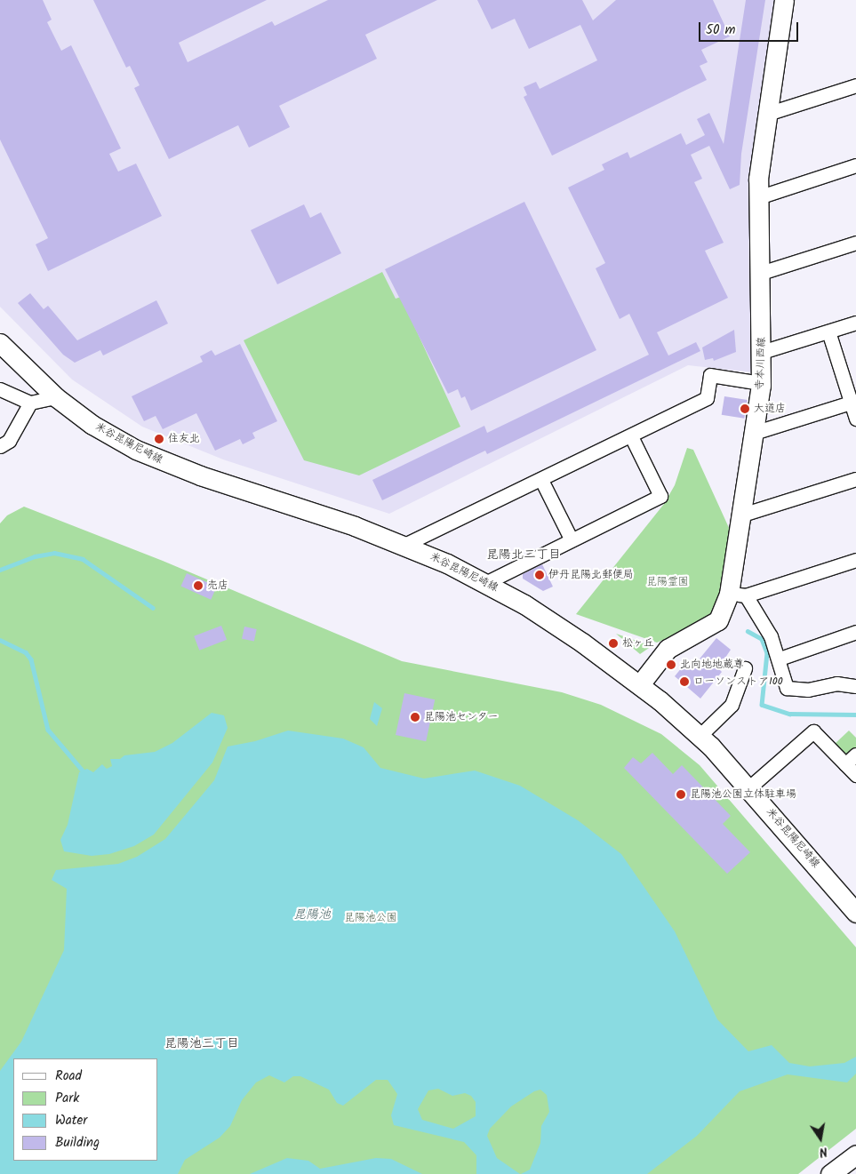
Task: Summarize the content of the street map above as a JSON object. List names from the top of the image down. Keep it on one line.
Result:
{"streets":{"main road":["寺本川西線","米谷昆陽尼崎線"]},"crossings":[["寺本川西線","米谷昆陽尼崎線"]],"districts":["昆陽北二丁目","昆陽池三丁目"],"water":["昆陽池"],"parks":["昆陽霊園","昆陽池公園"],"places":["大道店","住友北","伊丹昆陽北郵便局","売店","松ヶ丘","北向地地蔵尊","ローソンストア100","昆陽池センター","昆陽池公園立体駐車場"],"legend":["Road","Park","Water","Building"],"scale_bar":"50 m","north":"bottom"}
